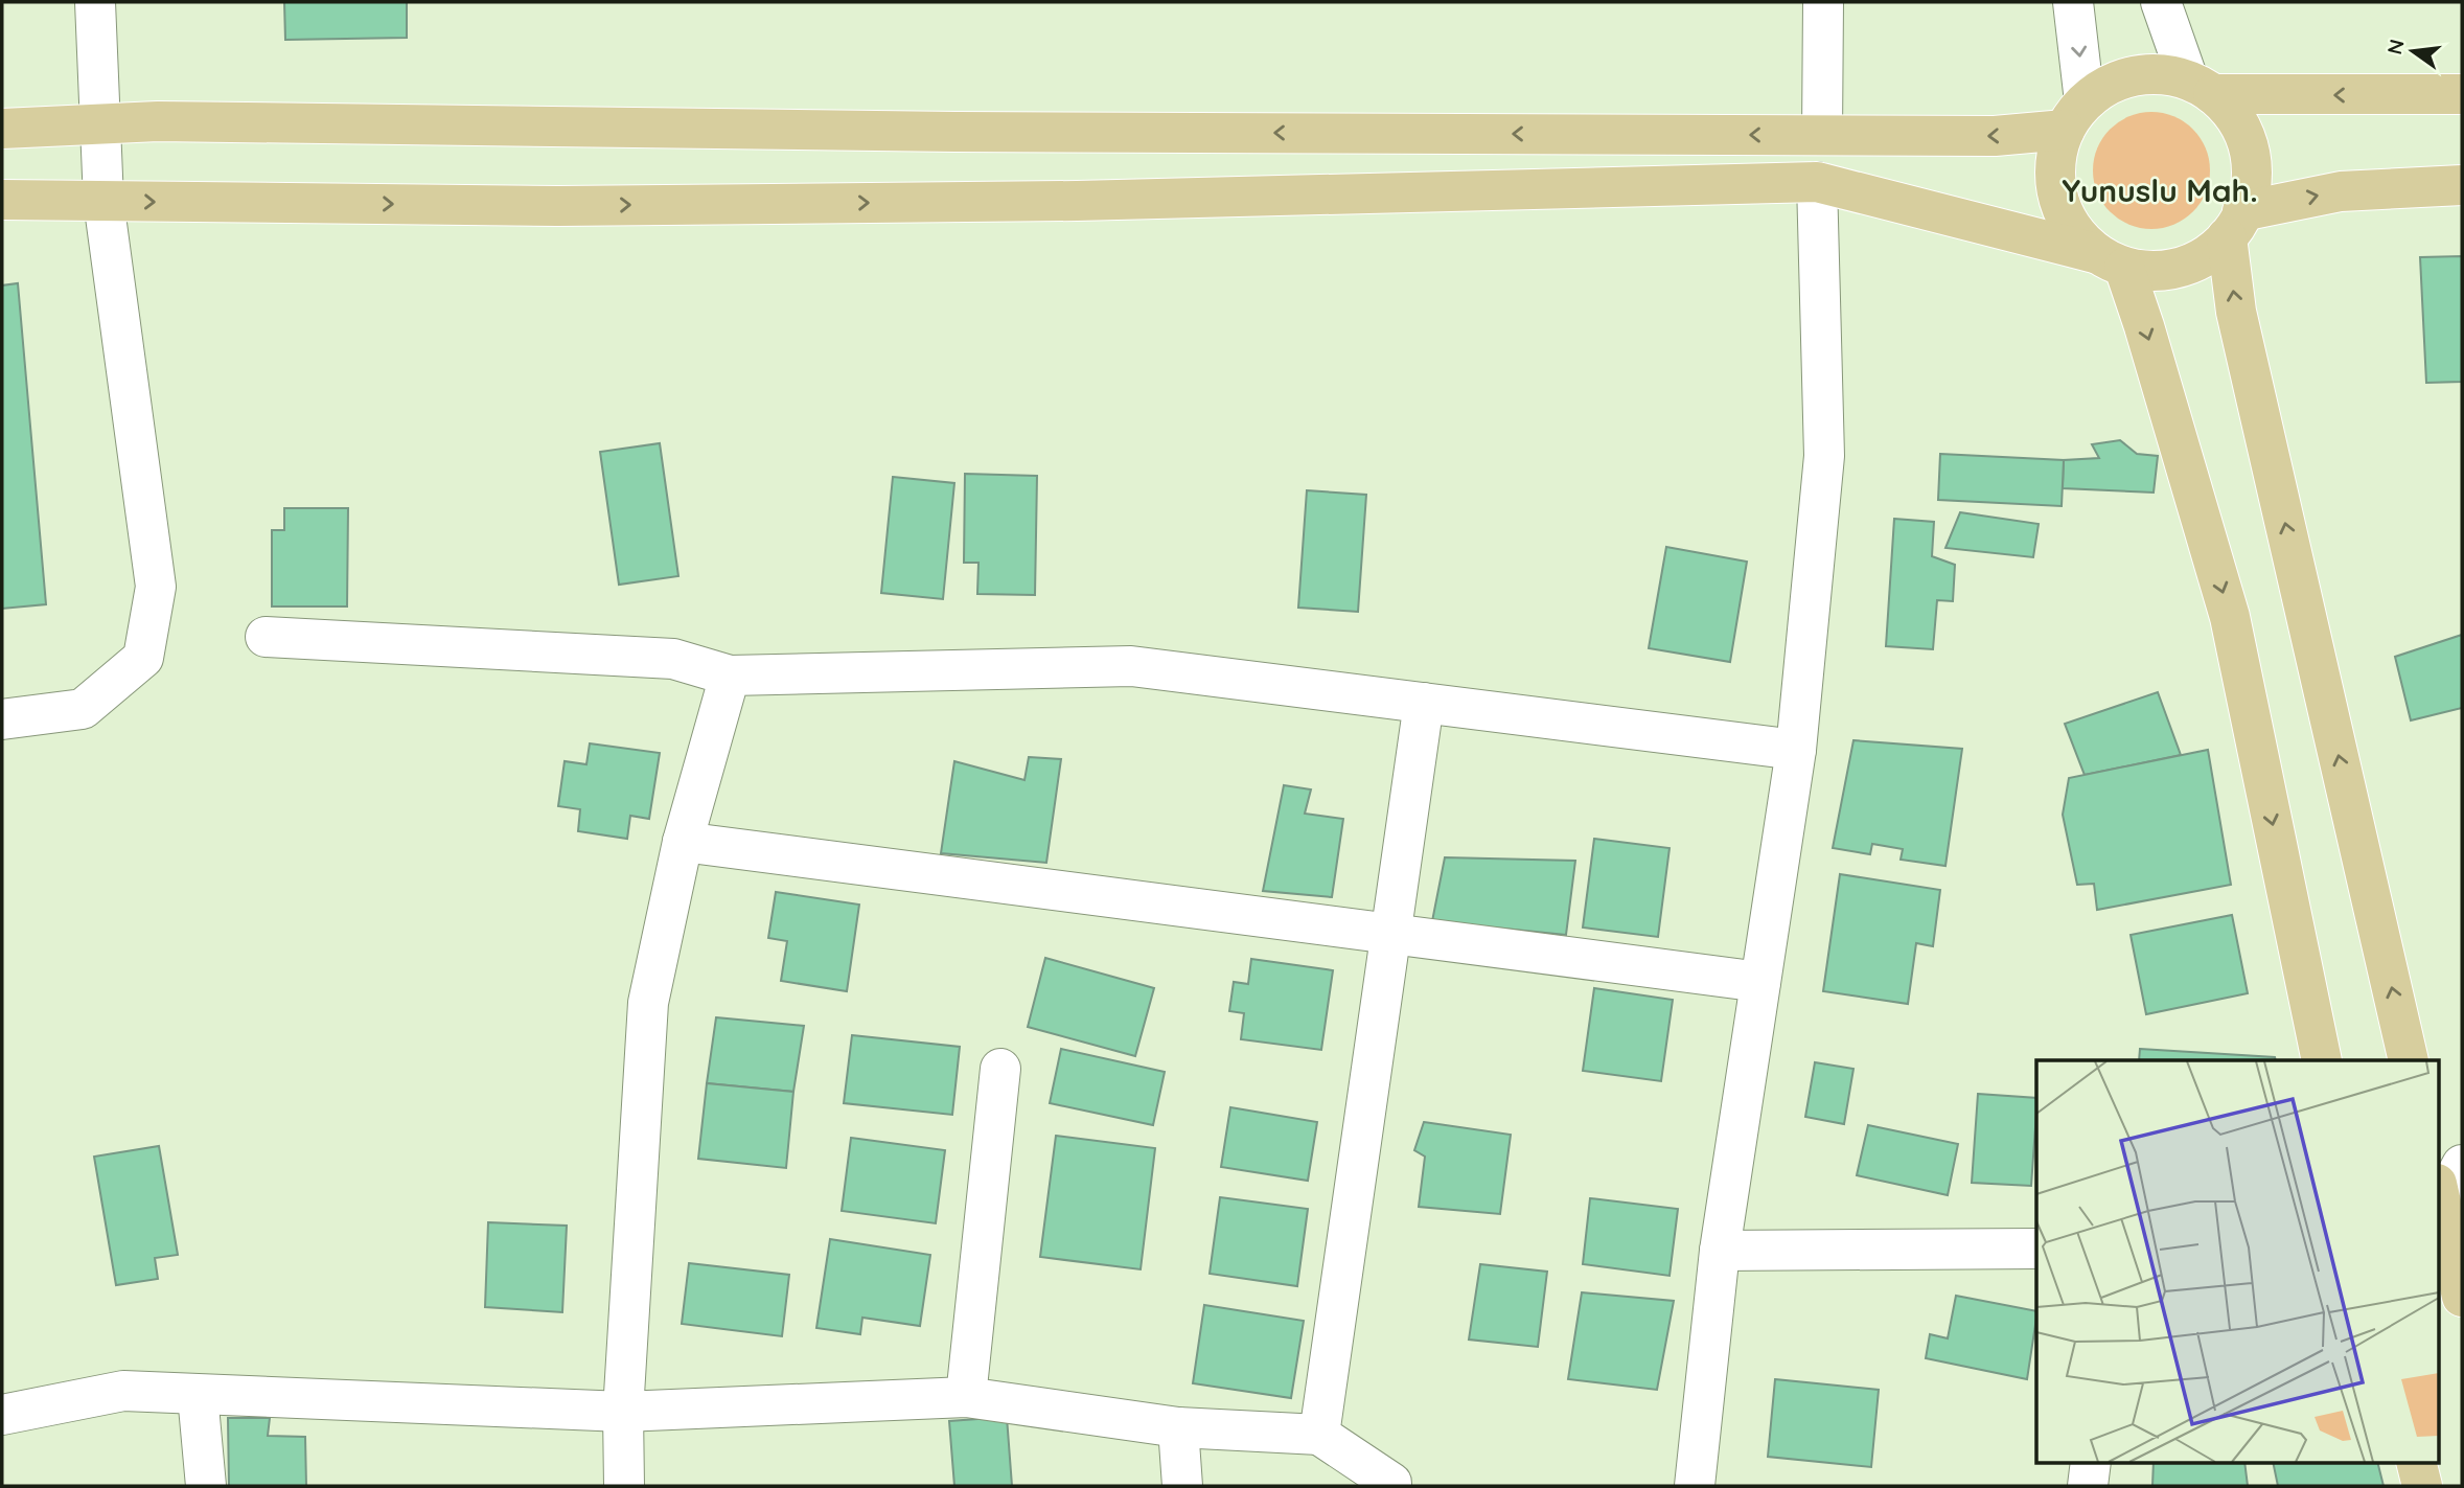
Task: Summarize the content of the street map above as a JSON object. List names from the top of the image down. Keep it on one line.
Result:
{"districts":["Yunuslu Mah."],"north":"left"}
